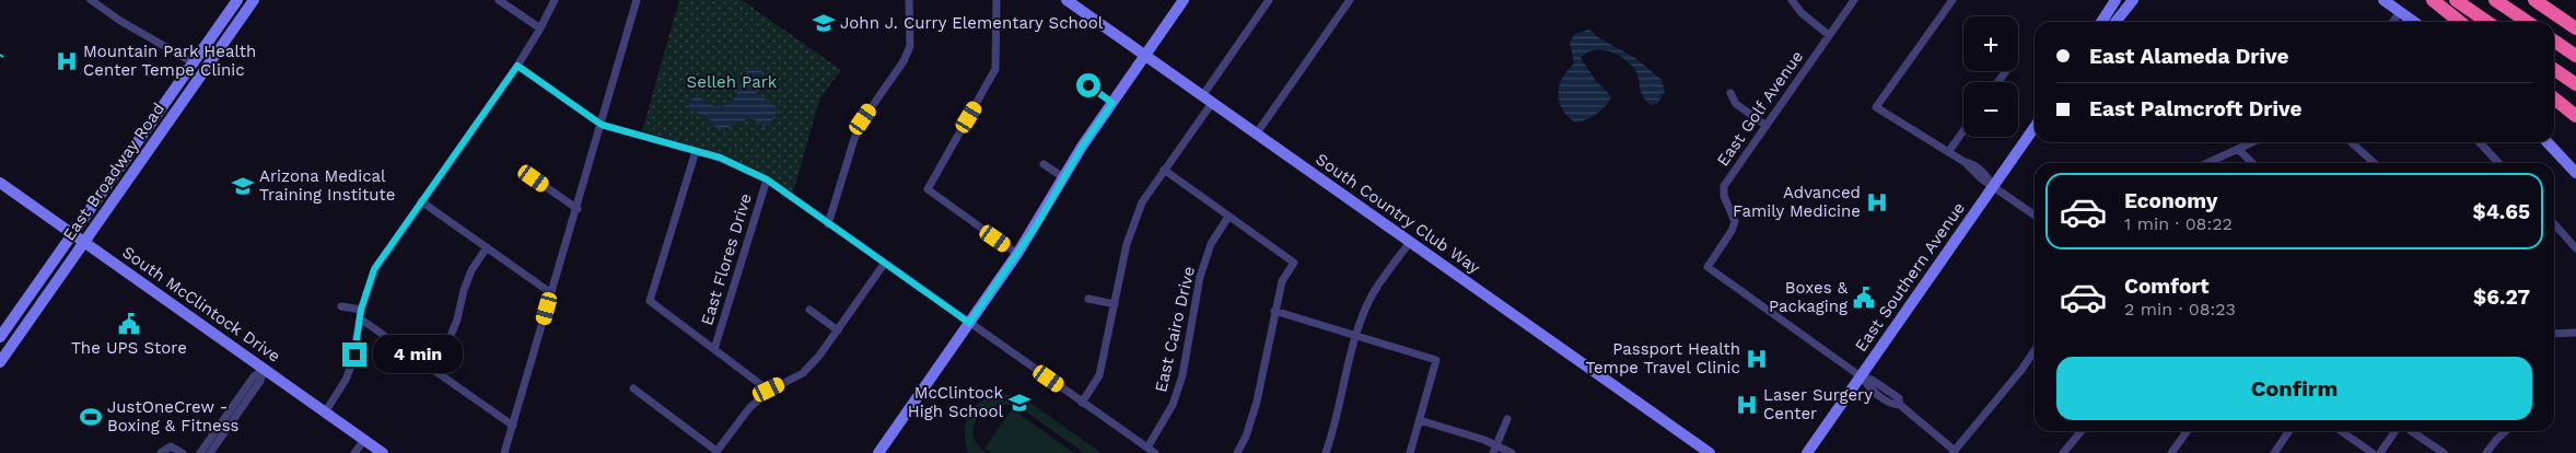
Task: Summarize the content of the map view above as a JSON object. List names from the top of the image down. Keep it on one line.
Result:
{"streets":{"main road":["East Broadway Road","South Country Club Way","East Southern Avenue","South McClintock Drive"],"street":["East Golf Avenue","East Flores Drive","East Cairo Drive"]},"crossings":[["East Golf Avenue","East Southern Avenue"],["East Broadway Road","South McClintock Drive"]],"parks":["Selleh Park"],"places":{"school or university":["John J. Curry Elementary School","Arizona Medical Training Institute","McClintock High School"],"hospital":["Mountain Park Health Center Tempe Clinic","Advanced Family Medicine","Passport Health Tempe Travel Clinic","Laser Surgery Center"],"public building":["Boxes & Packaging","The UPS Store"],"sports":["JustOneCrew - Boxing & Fitness"]},"page":{"map_buttons":["+","−"],"banner":["East Alameda Drive","East Palmcroft Drive"],"list":[{"name":"Economy","note":"1 min · 08:22","value":"$4.65"},{"name":"Comfort","note":"2 min · 08:23","value":"$6.27"}],"bubble":"4 min","buttons":"Confirm"}}
